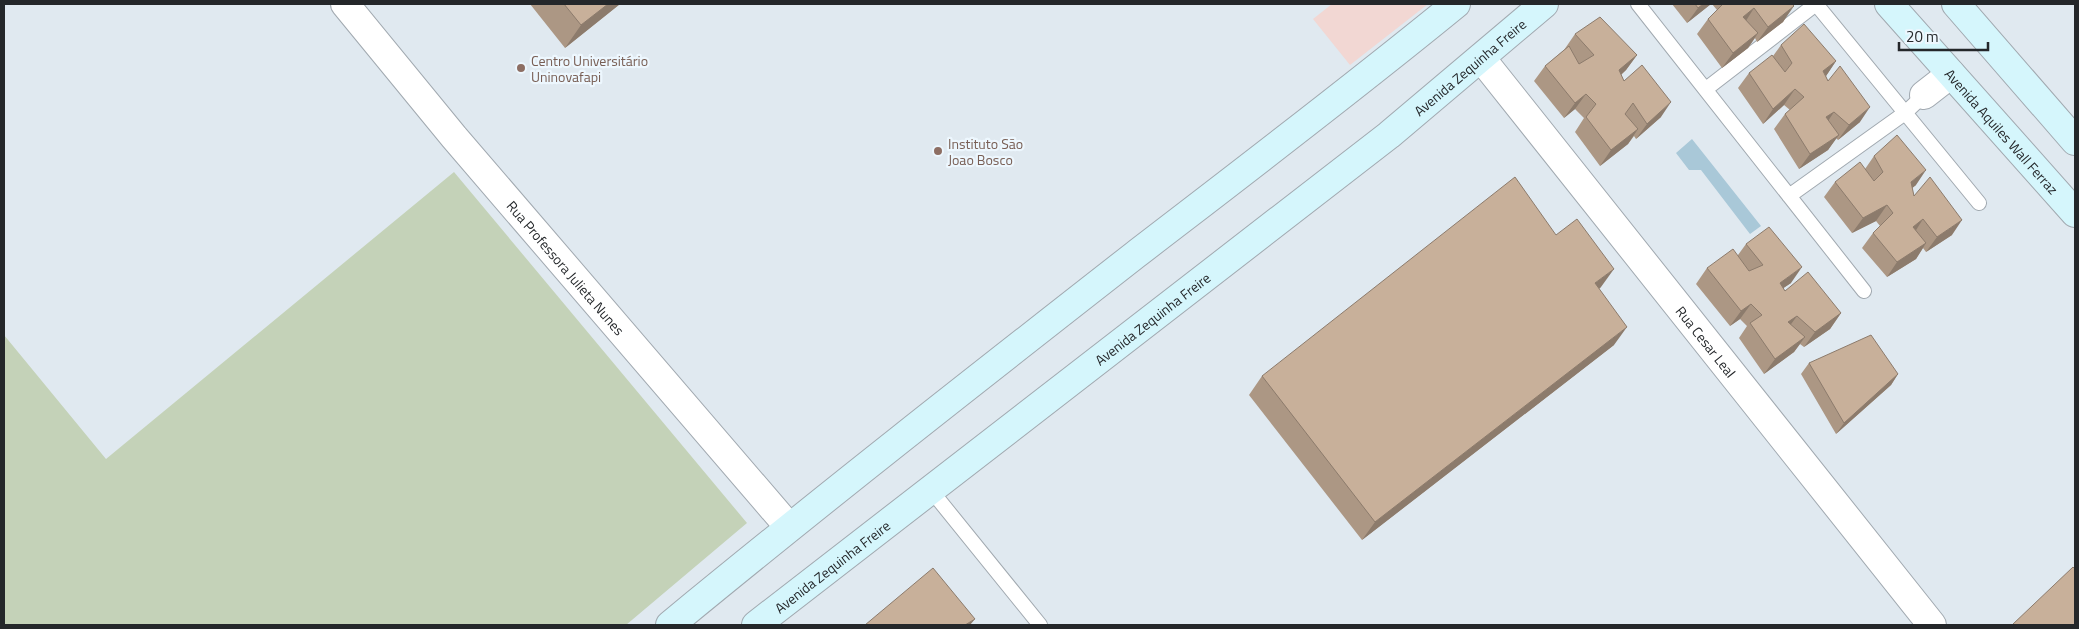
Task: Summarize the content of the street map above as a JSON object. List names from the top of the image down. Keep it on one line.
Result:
{"streets":{"main road":["Avenida Zequinha Freire","Avenida Aquiles Wall Ferraz"],"street":["Rua Professora Julieta Nunes","Rua Cesar Leal"]},"crossings":[["Avenida Zequinha Freire","Rua Cesar Leal"]],"places":["Centro Universitário Uninovafapi","Instituto São Joao Bosco"],"scale_bar":"20 m"}
